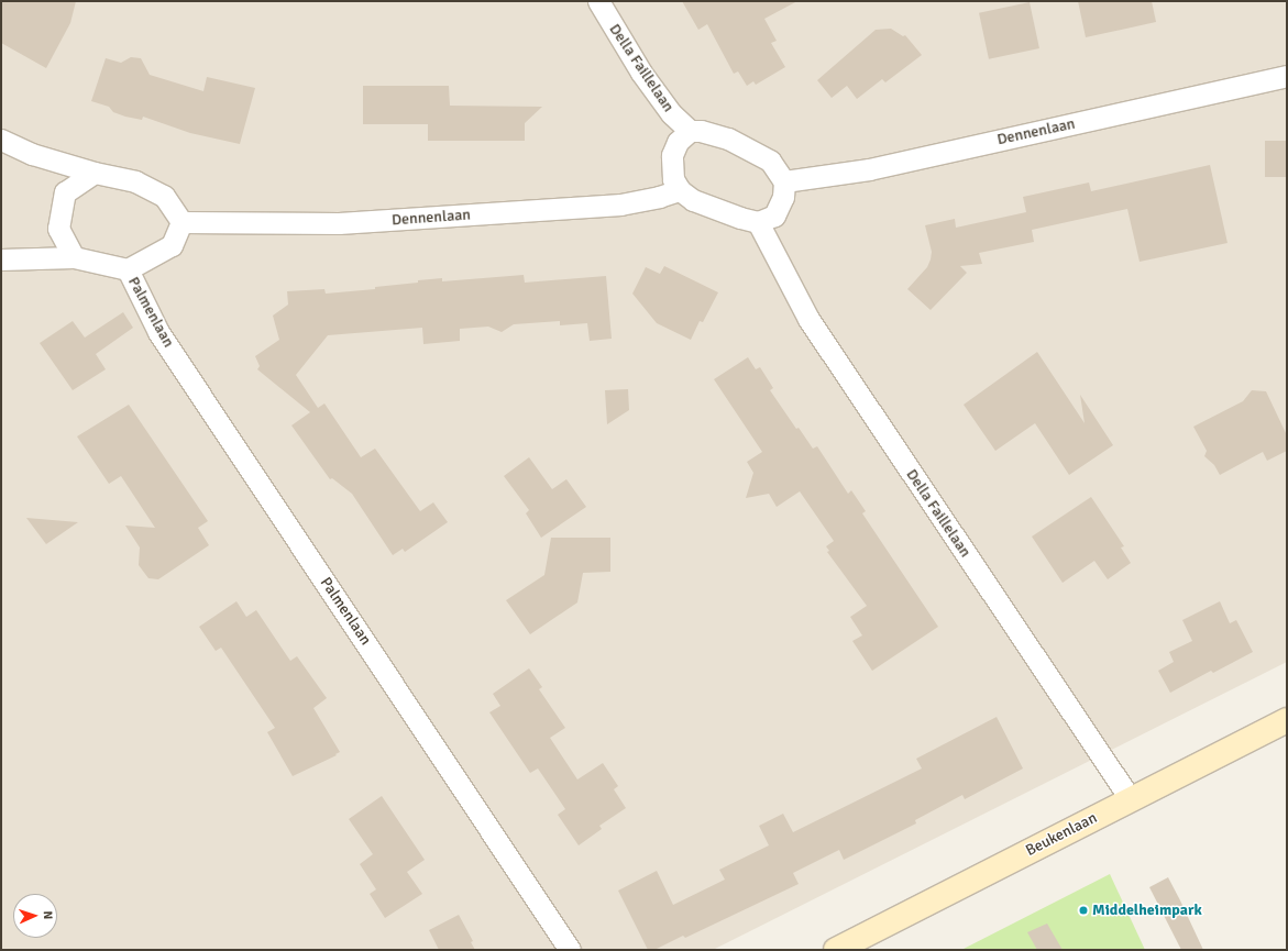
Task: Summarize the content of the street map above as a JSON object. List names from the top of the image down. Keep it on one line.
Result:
{"streets":{"street":["Della Faillelaan","Dennenlaan","Palmenlaan","Beukenlaan"]},"crossings":[["Della Faillelaan","Dennenlaan"],["Della Faillelaan","Beukenlaan"],["Dennenlaan","Palmenlaan"]],"places":["Middelheimpark"],"north":"right"}
